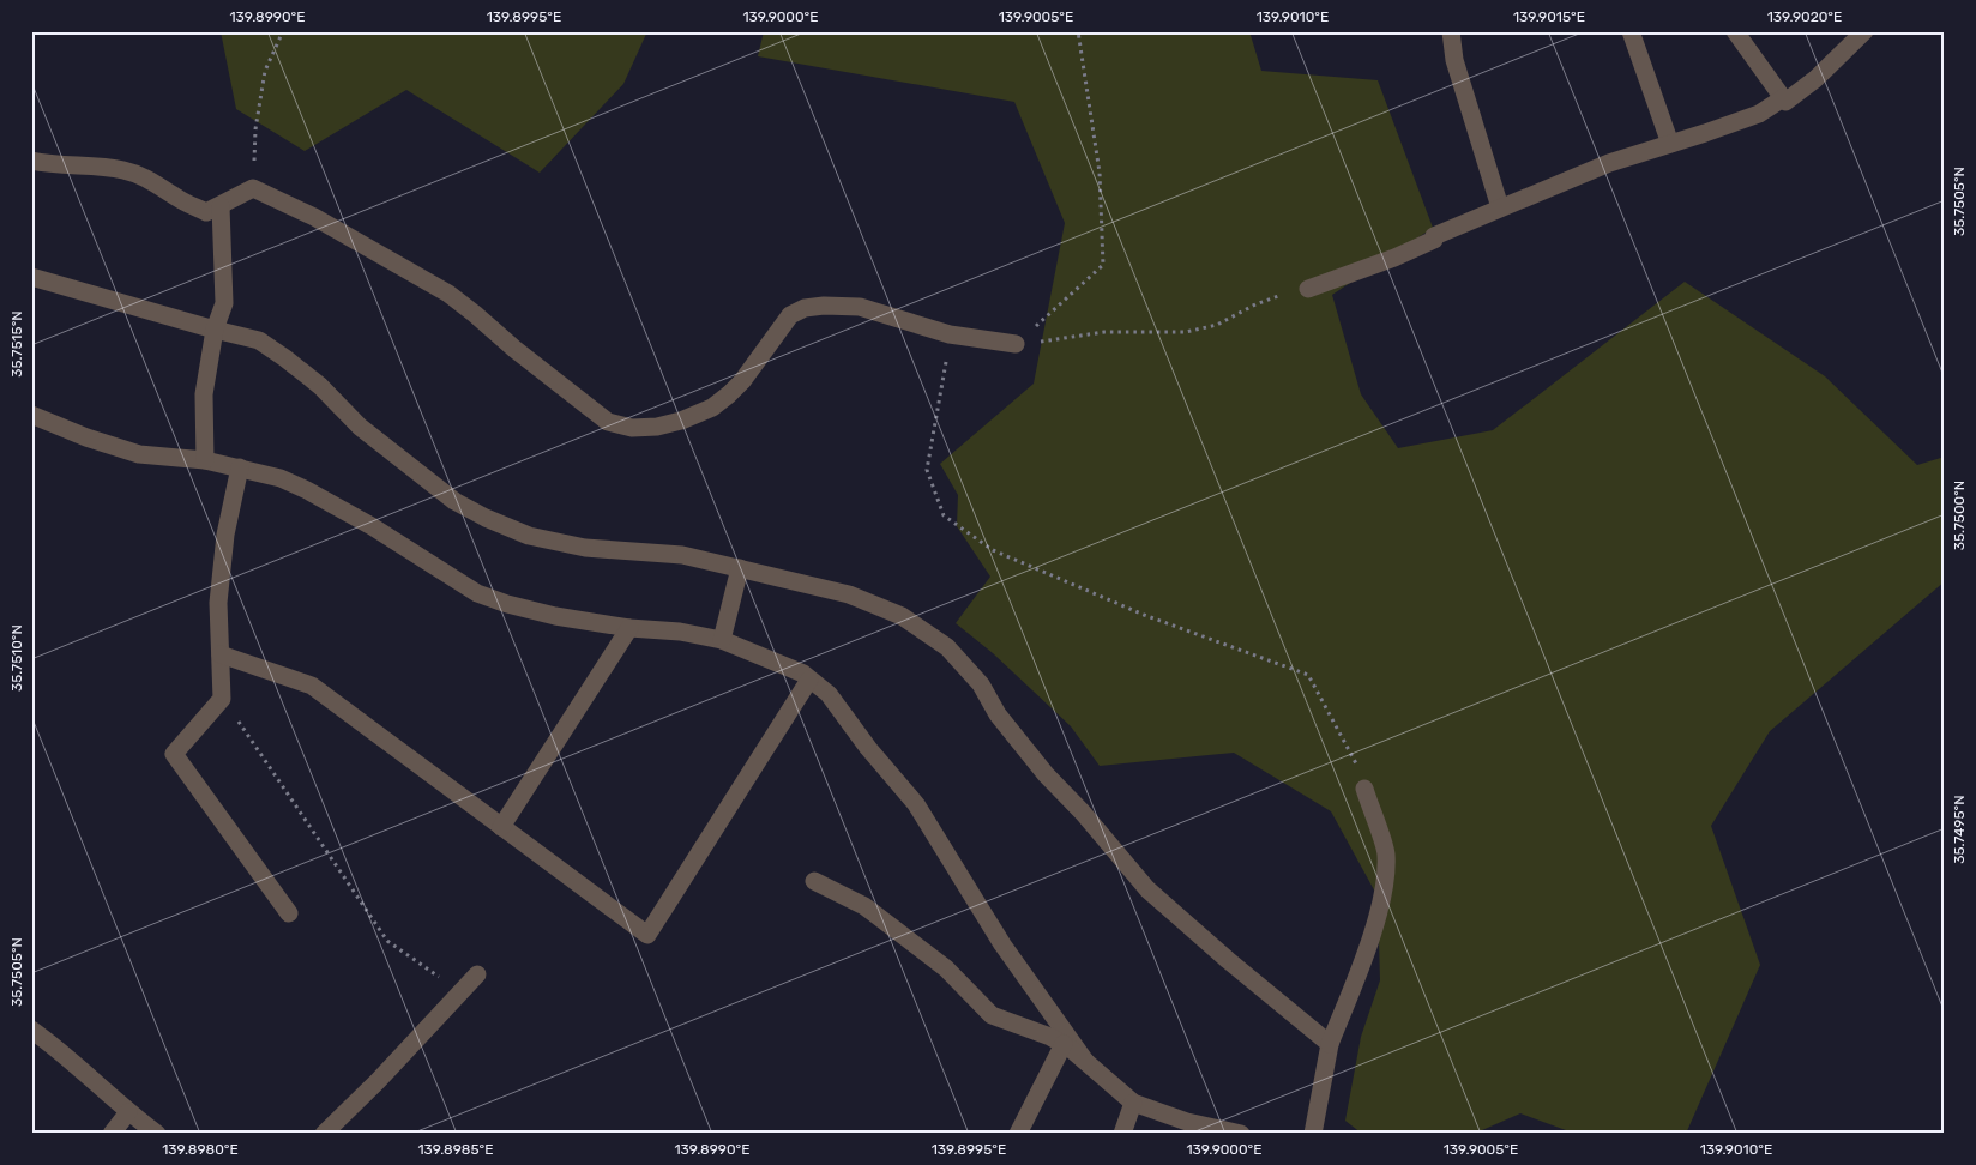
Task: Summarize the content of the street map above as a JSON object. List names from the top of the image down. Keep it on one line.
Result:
{"coordinates":["139.8990°E","139.8995°E","139.9000°E","139.9005°E","139.9010°E","139.9015°E","139.9020°E","35.7505°N","35.7515°N","35.7500°N","35.7510°N","35.7495°N","139.8980°E","139.8985°E"]}
